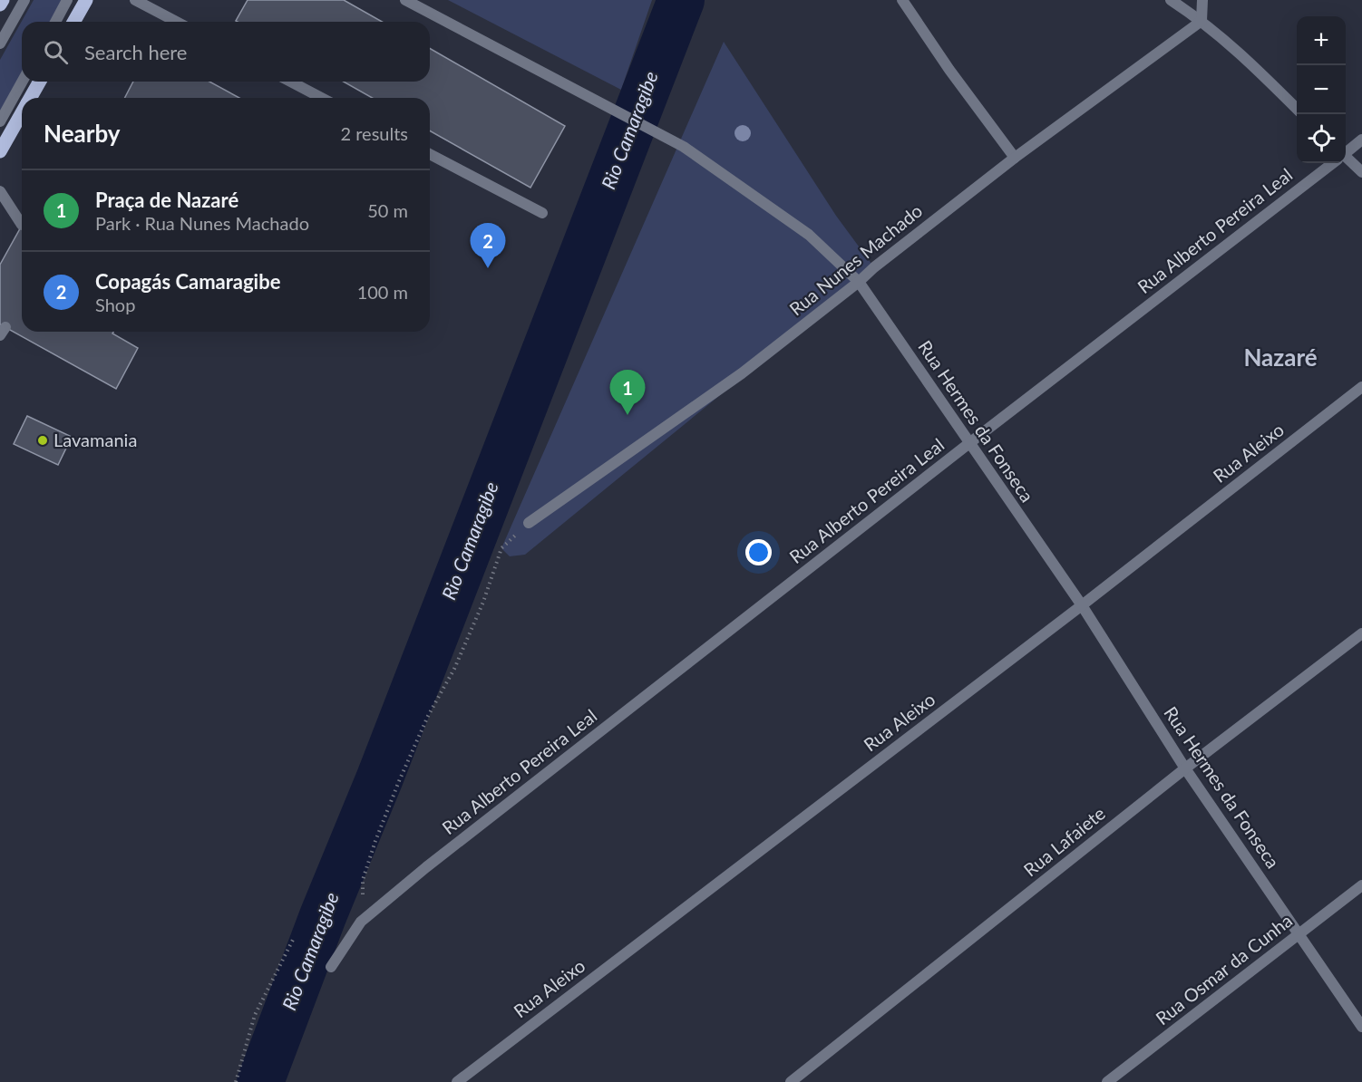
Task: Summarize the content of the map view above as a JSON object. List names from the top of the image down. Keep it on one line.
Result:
{"streets":{"street":["Rua Alberto Pereira Leal","Rua Nunes Machado","Rua Hermes da Fonseca","Rua Aleixo","Rua Lafaiete","Rua Osmar da Cunha"]},"crossings":[["Rua Alberto Pereira Leal","Rua Hermes da Fonseca"],["Rua Nunes Machado","Rua Hermes da Fonseca"],["Rua Hermes da Fonseca","Rua Aleixo"],["Rua Hermes da Fonseca","Rua Lafaiete"],["Rua Hermes da Fonseca","Rua Osmar da Cunha"]],"districts":["Nazaré"],"water":["Rio Camaragibe"],"places":["Lavamania"],"page":{"map_buttons":["+","−"],"search":"Search here","heading":["Nearby","2 results"],"list":[{"mark":"1","name":"Praça de Nazaré","note":"Park · Rua Nunes Machado","value":"50 m"},{"mark":"2","name":"Copagás Camaragibe","note":"Shop","value":"100 m"}],"pins":["2","1"]}}
